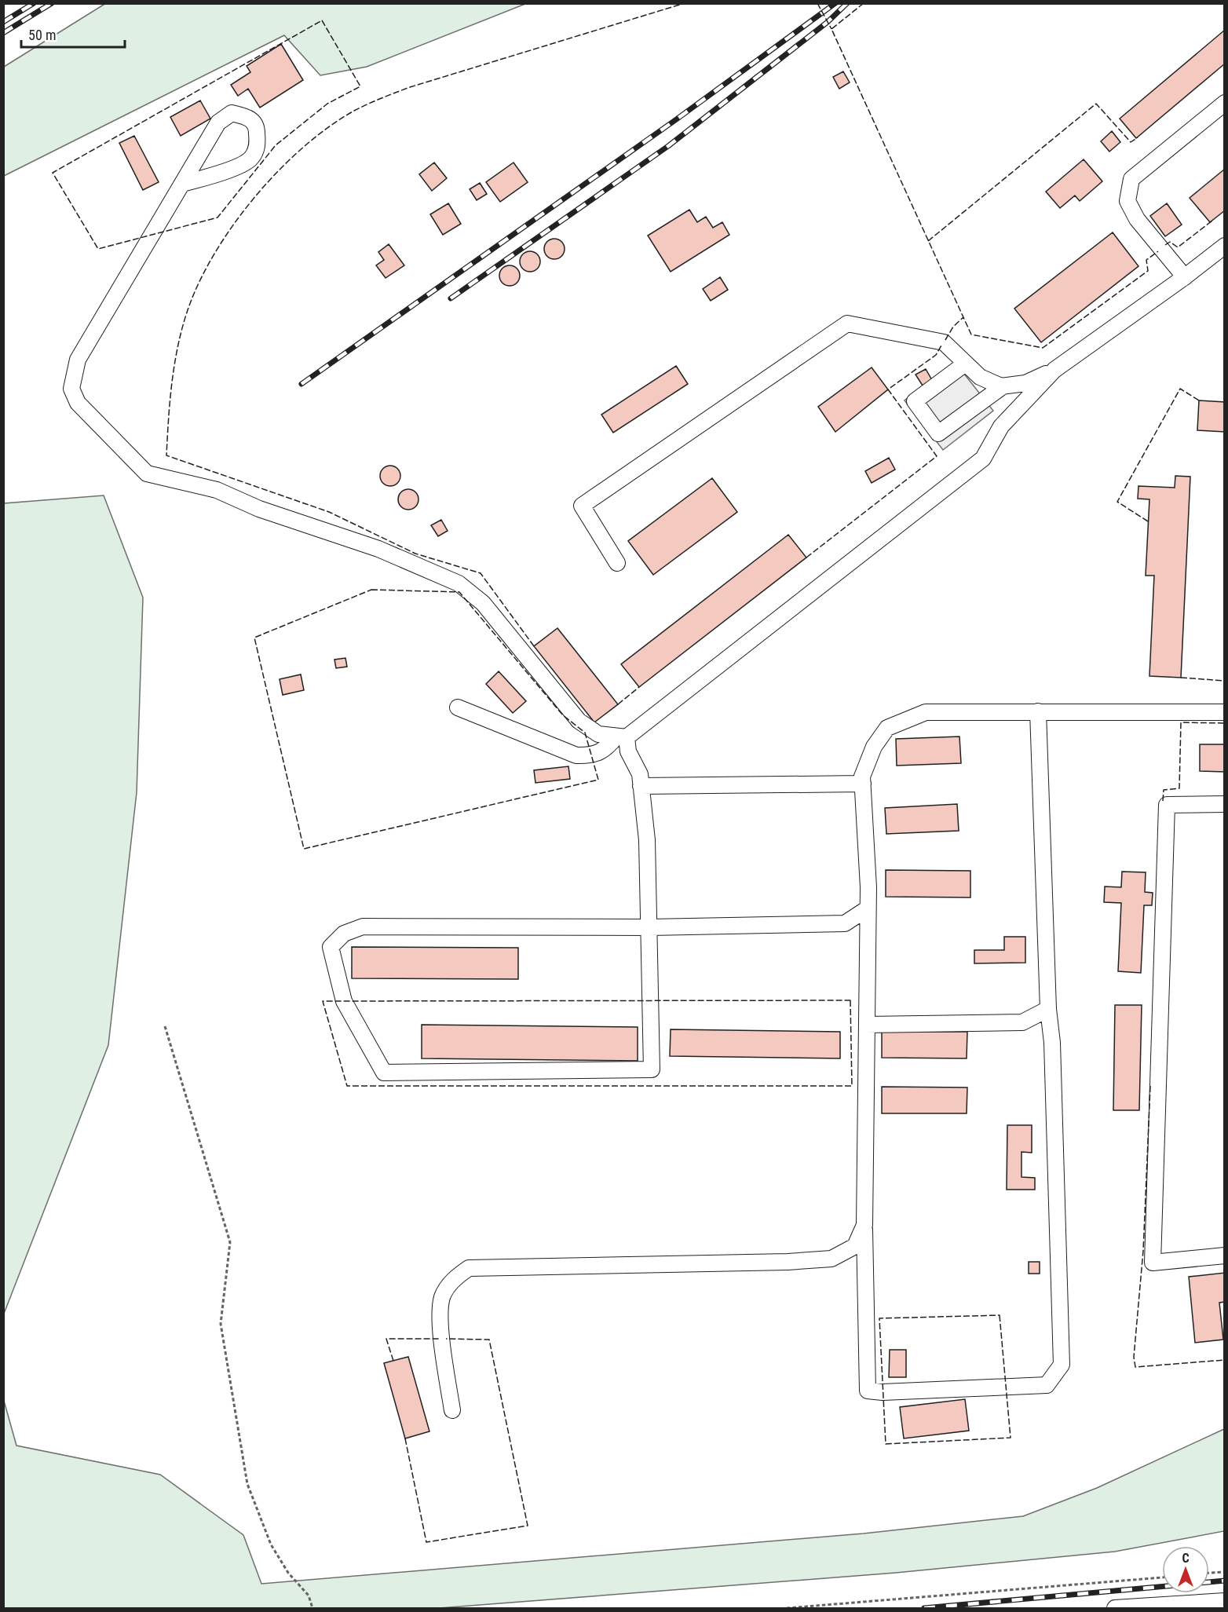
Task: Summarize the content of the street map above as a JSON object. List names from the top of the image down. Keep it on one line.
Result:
{"scale_bar":"50 m","north":"top"}
